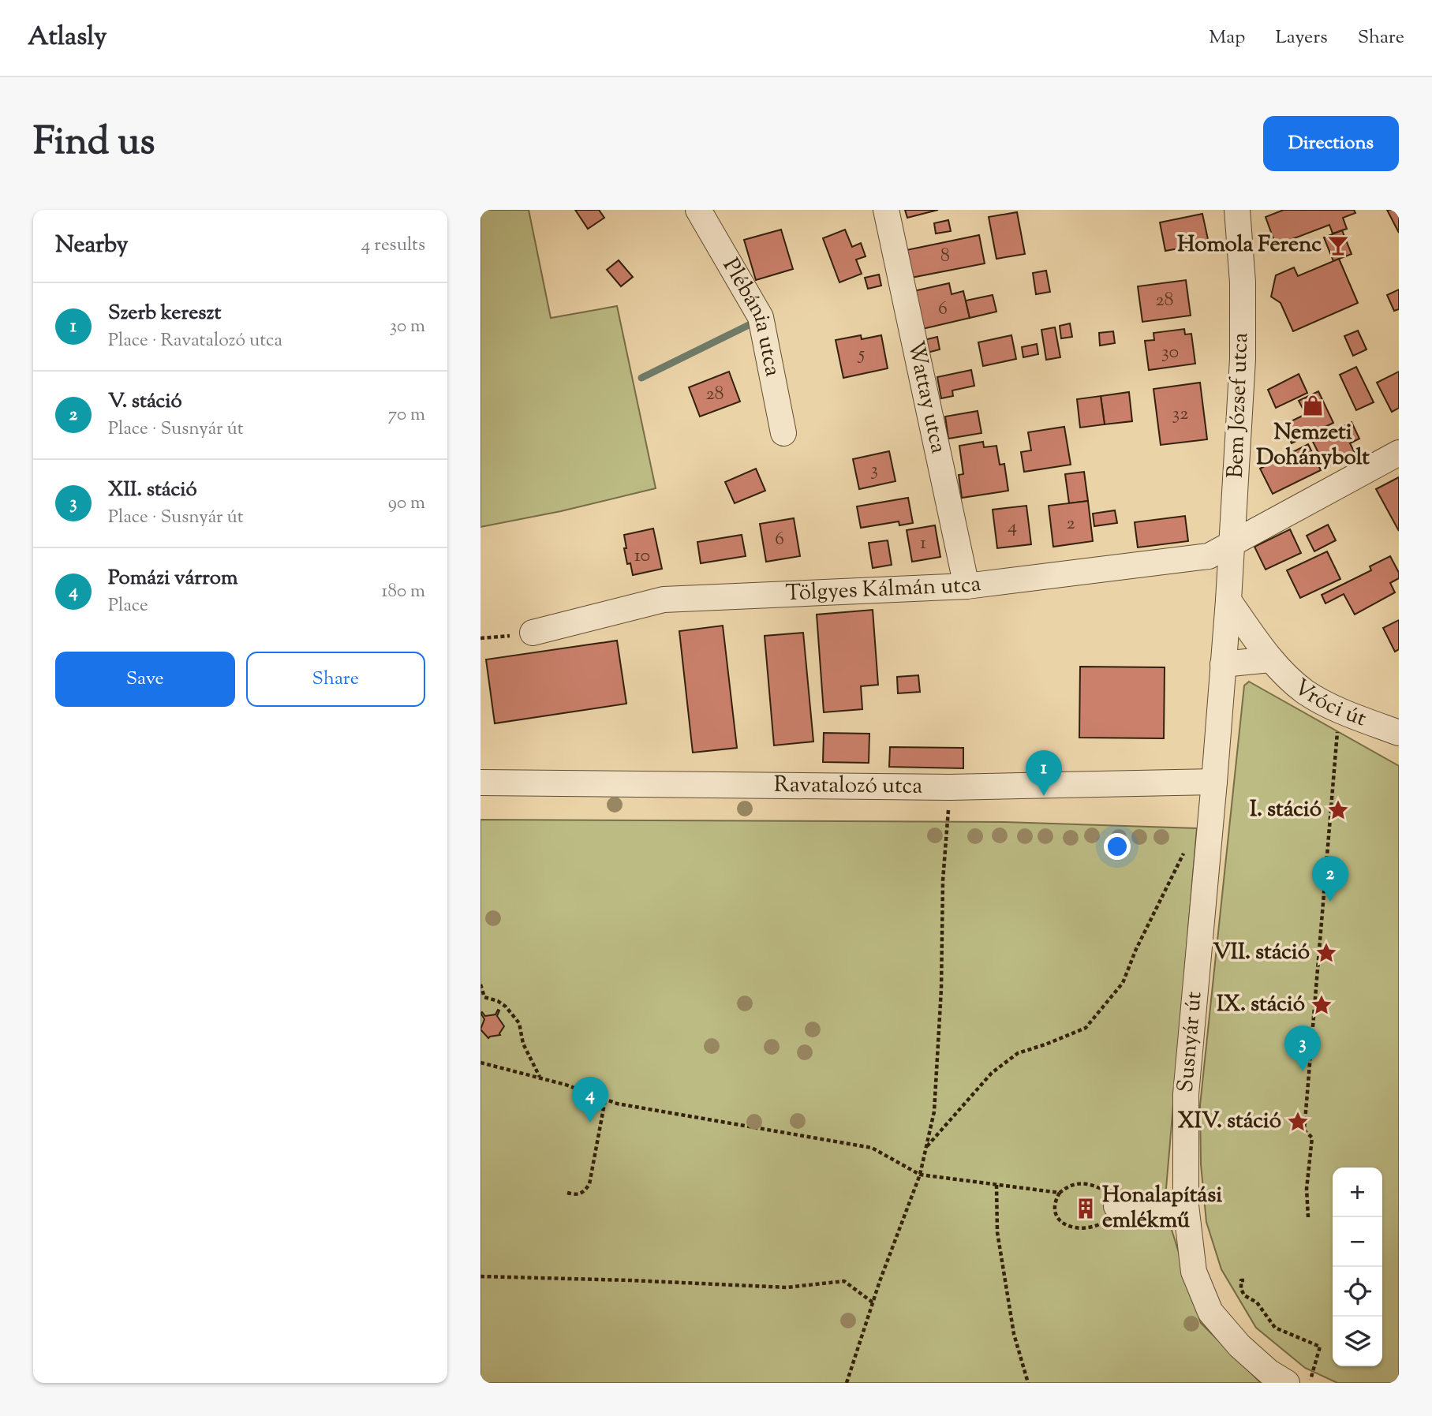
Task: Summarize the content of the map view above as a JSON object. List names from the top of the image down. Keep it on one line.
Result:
{"streets":{"street":["Plébánia utca","Wattay utca","Bem József utca","Tölgyes Kálmán utca","Vróci út","Ravatalozó utca","Susnyár út"]},"crossings":[["Wattay utca","Tölgyes Kálmán utca"],["Bem József utca","Tölgyes Kálmán utca"],["Bem József utca","Vróci út"],["Bem József utca","Susnyár út"],["Ravatalozó utca","Susnyár út"]],"places":{"bar":["Homola Ferenc"],"shop":["Nemzeti Dohánybolt"],"place":["I. stáció","VII. stáció","IX. stáció","XIV. stáció"],"building":["Honalapítási emlékmű"]},"house_numbers":["8","28","6","30","5","28","32","3","2","4","6","1","10"],"page":{"header":"Atlasly","nav":["Map","Layers","Share"],"title":"Find us","buttons":["Directions",["Save","Share"]],"heading":["Nearby","4 results"],"list":[{"mark":"1","name":"Szerb kereszt","note":"Place · Ravatalozó utca","value":"30 m"},{"mark":"2","name":"V. stáció","note":"Place · Susnyár út","value":"70 m"},{"mark":"3","name":"XII. stáció","note":"Place · Susnyár út","value":"90 m"},{"mark":"4","name":"Pomázi várrom","note":"Place","value":"180 m"}],"pins":["1","2","3","4"],"map_buttons":["+","−"]}}
